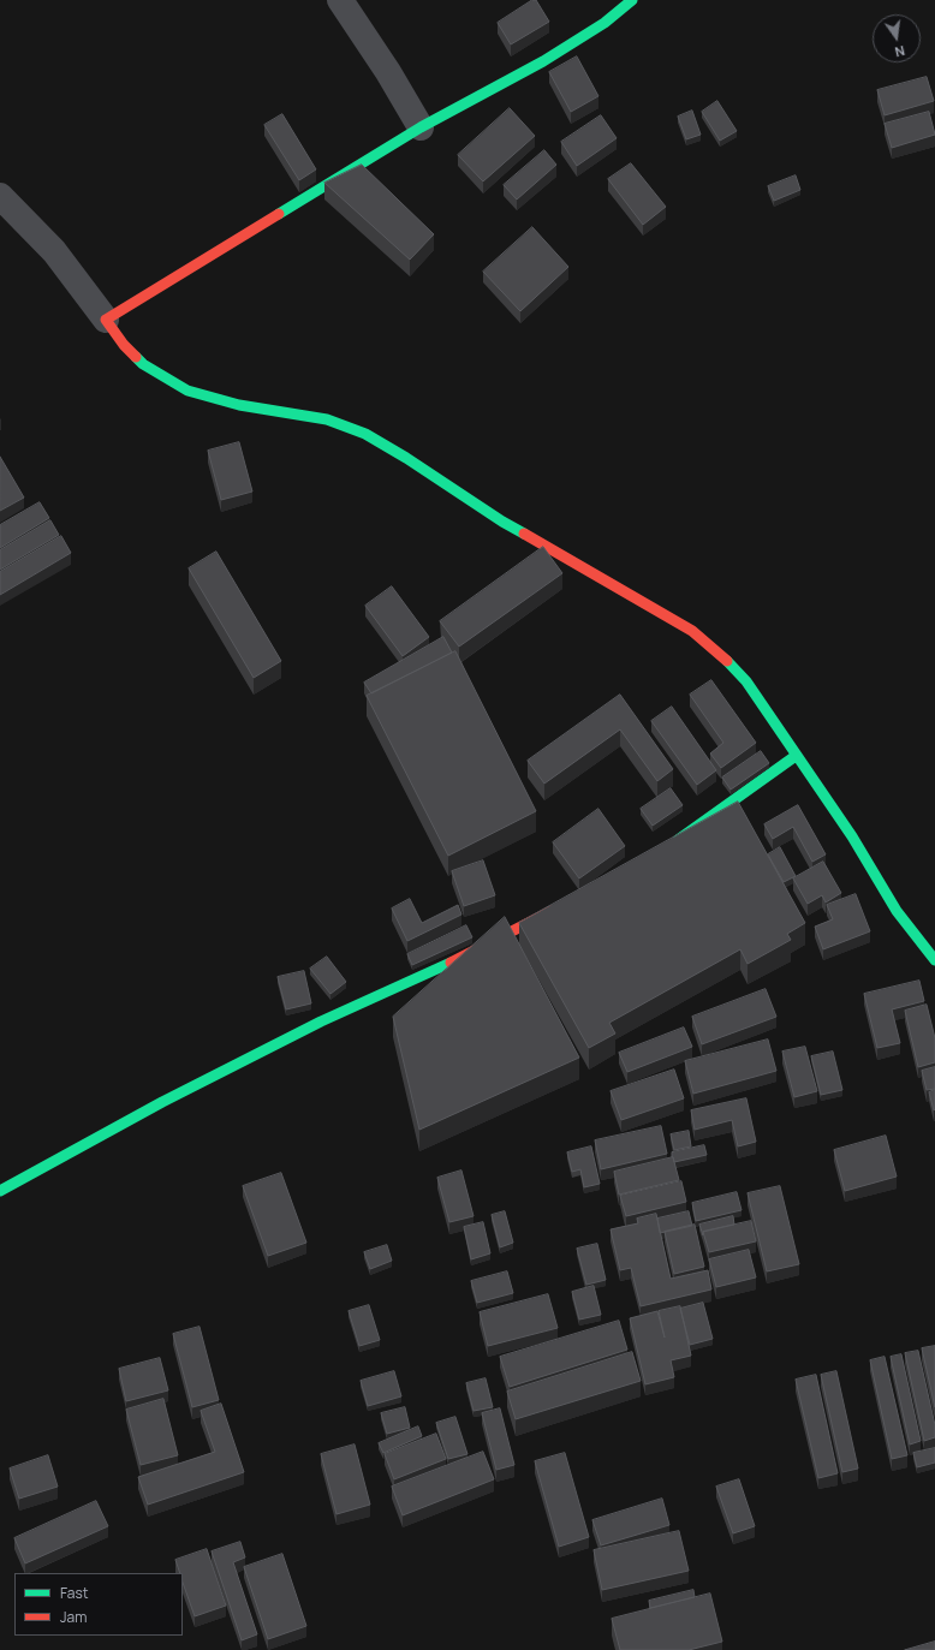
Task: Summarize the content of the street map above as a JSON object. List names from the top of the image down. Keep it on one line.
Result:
{"legend":["Fast","Jam"],"north":"bottom"}
